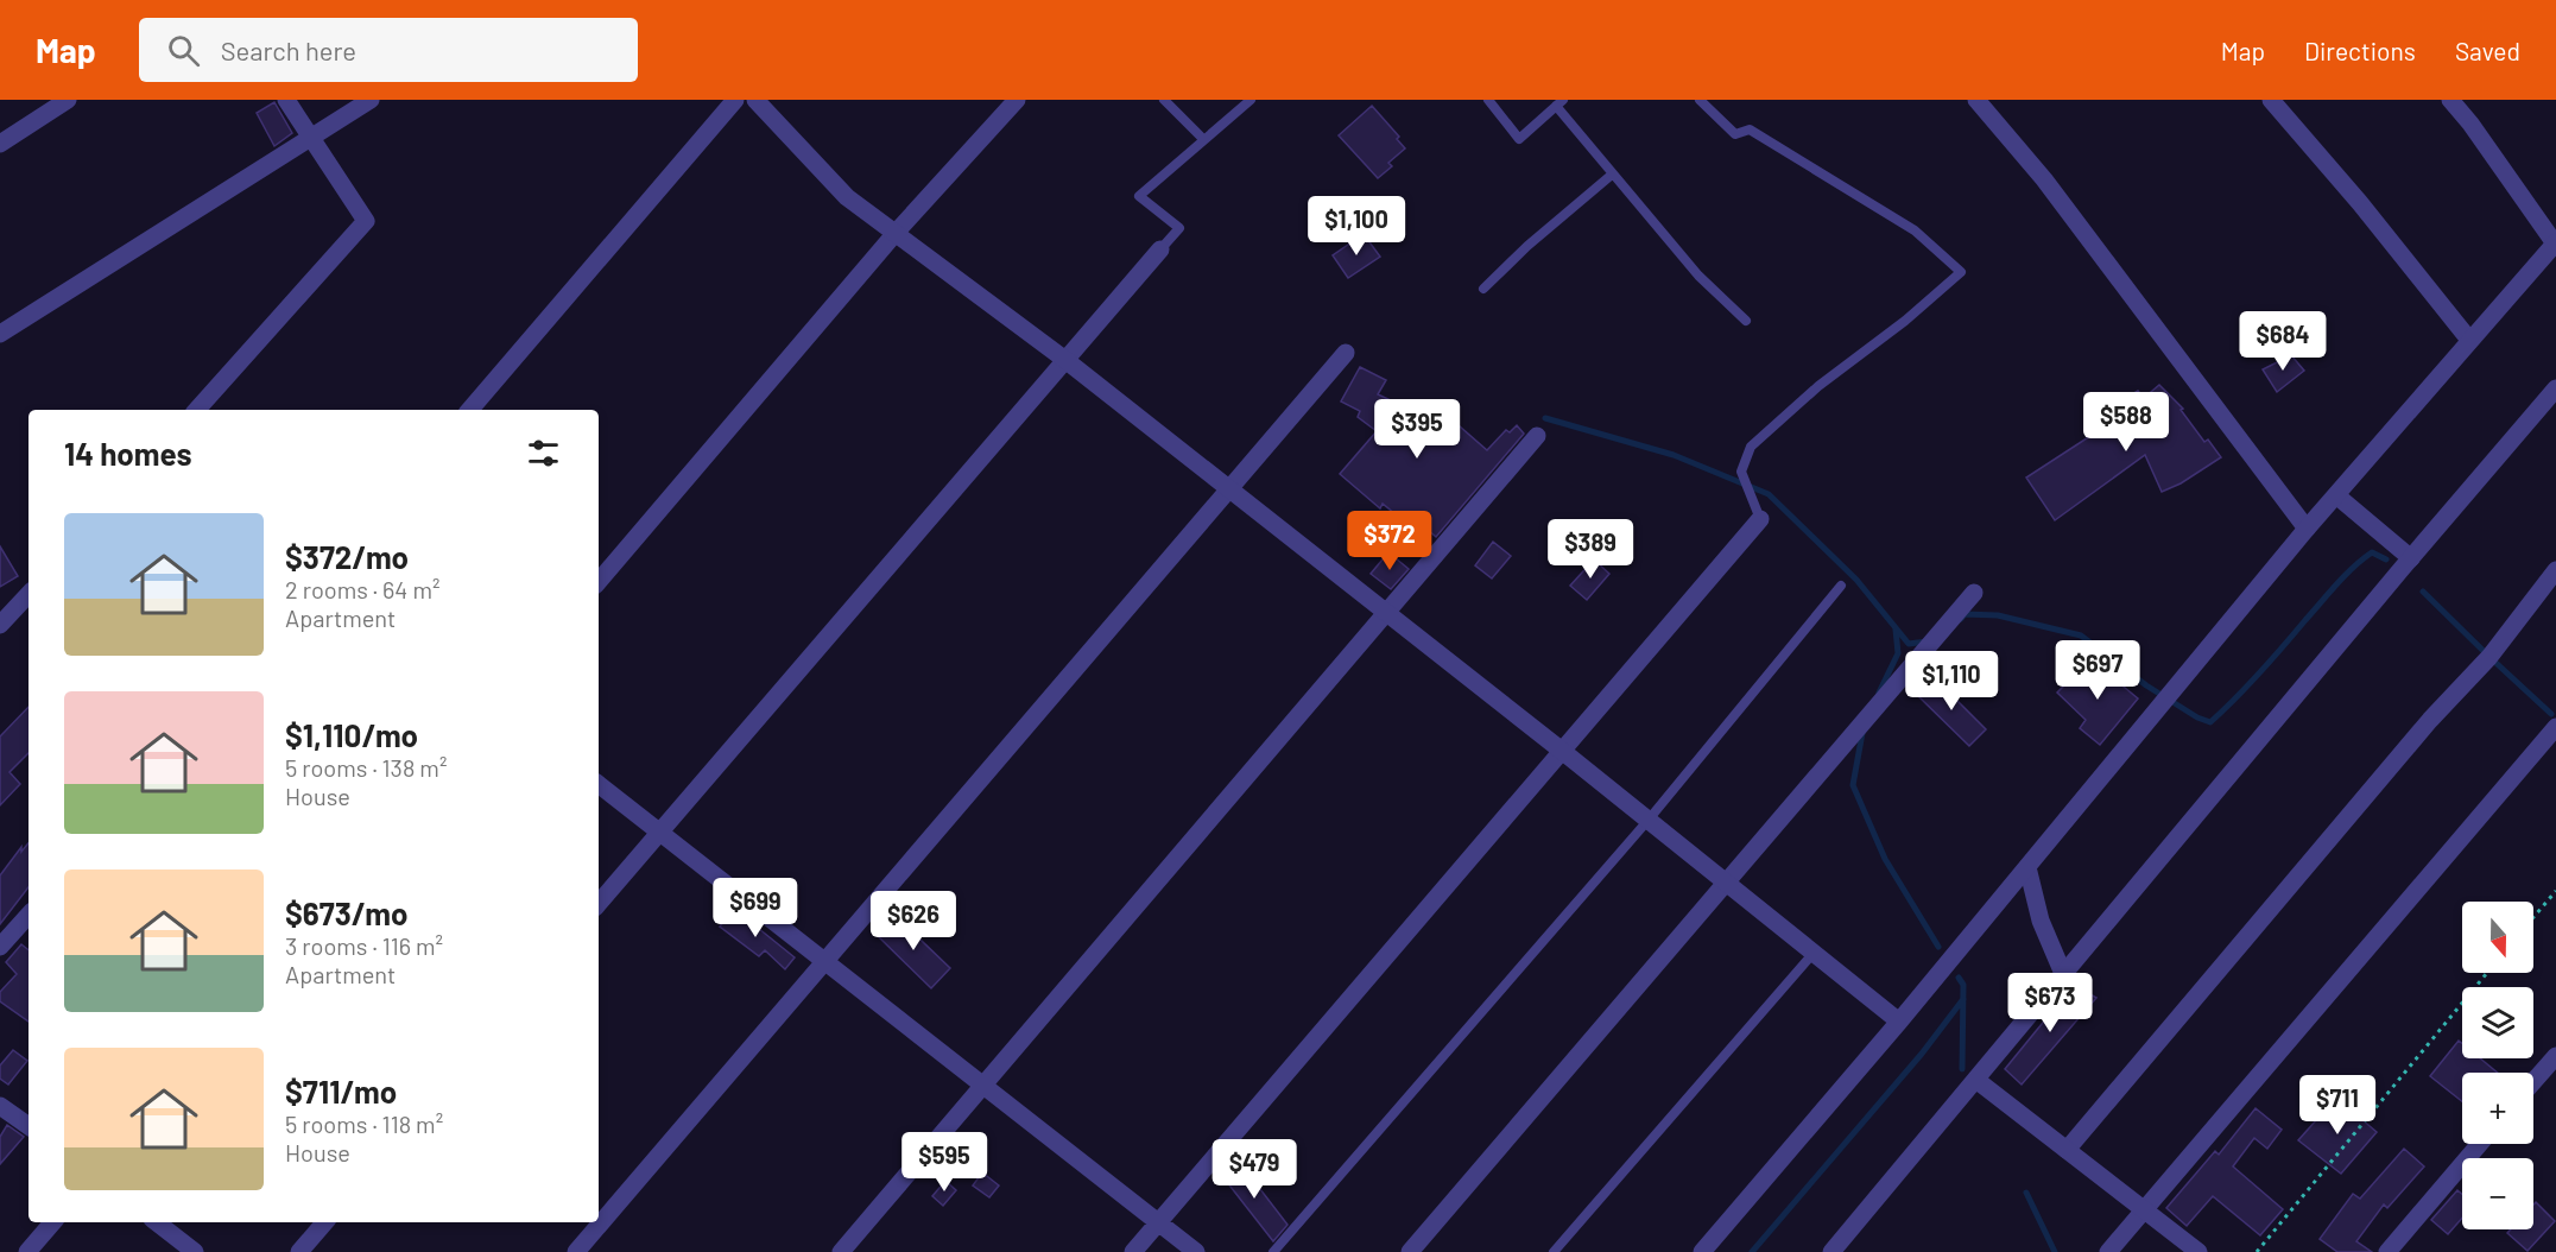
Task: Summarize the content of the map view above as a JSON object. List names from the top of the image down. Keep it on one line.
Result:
{"north":"bottom","page":{"header":"Map","search":"Search here","nav":["Map","Directions","Saved"],"price":["$1,100","$684","$588","$395","$372","$389","$697","$1,110","$699","$626","$673","$711","$595","$479"],"heading":"14 homes","list":[{"name":"$372/mo","note":"2 rooms · 64 m² · Apartment"},{"name":"$1,110/mo","note":"5 rooms · 138 m² · House"},{"name":"$673/mo","note":"3 rooms · 116 m² · Apartment"},{"name":"$711/mo","note":"5 rooms · 118 m² · House"}],"map_buttons":["+","−"]}}
